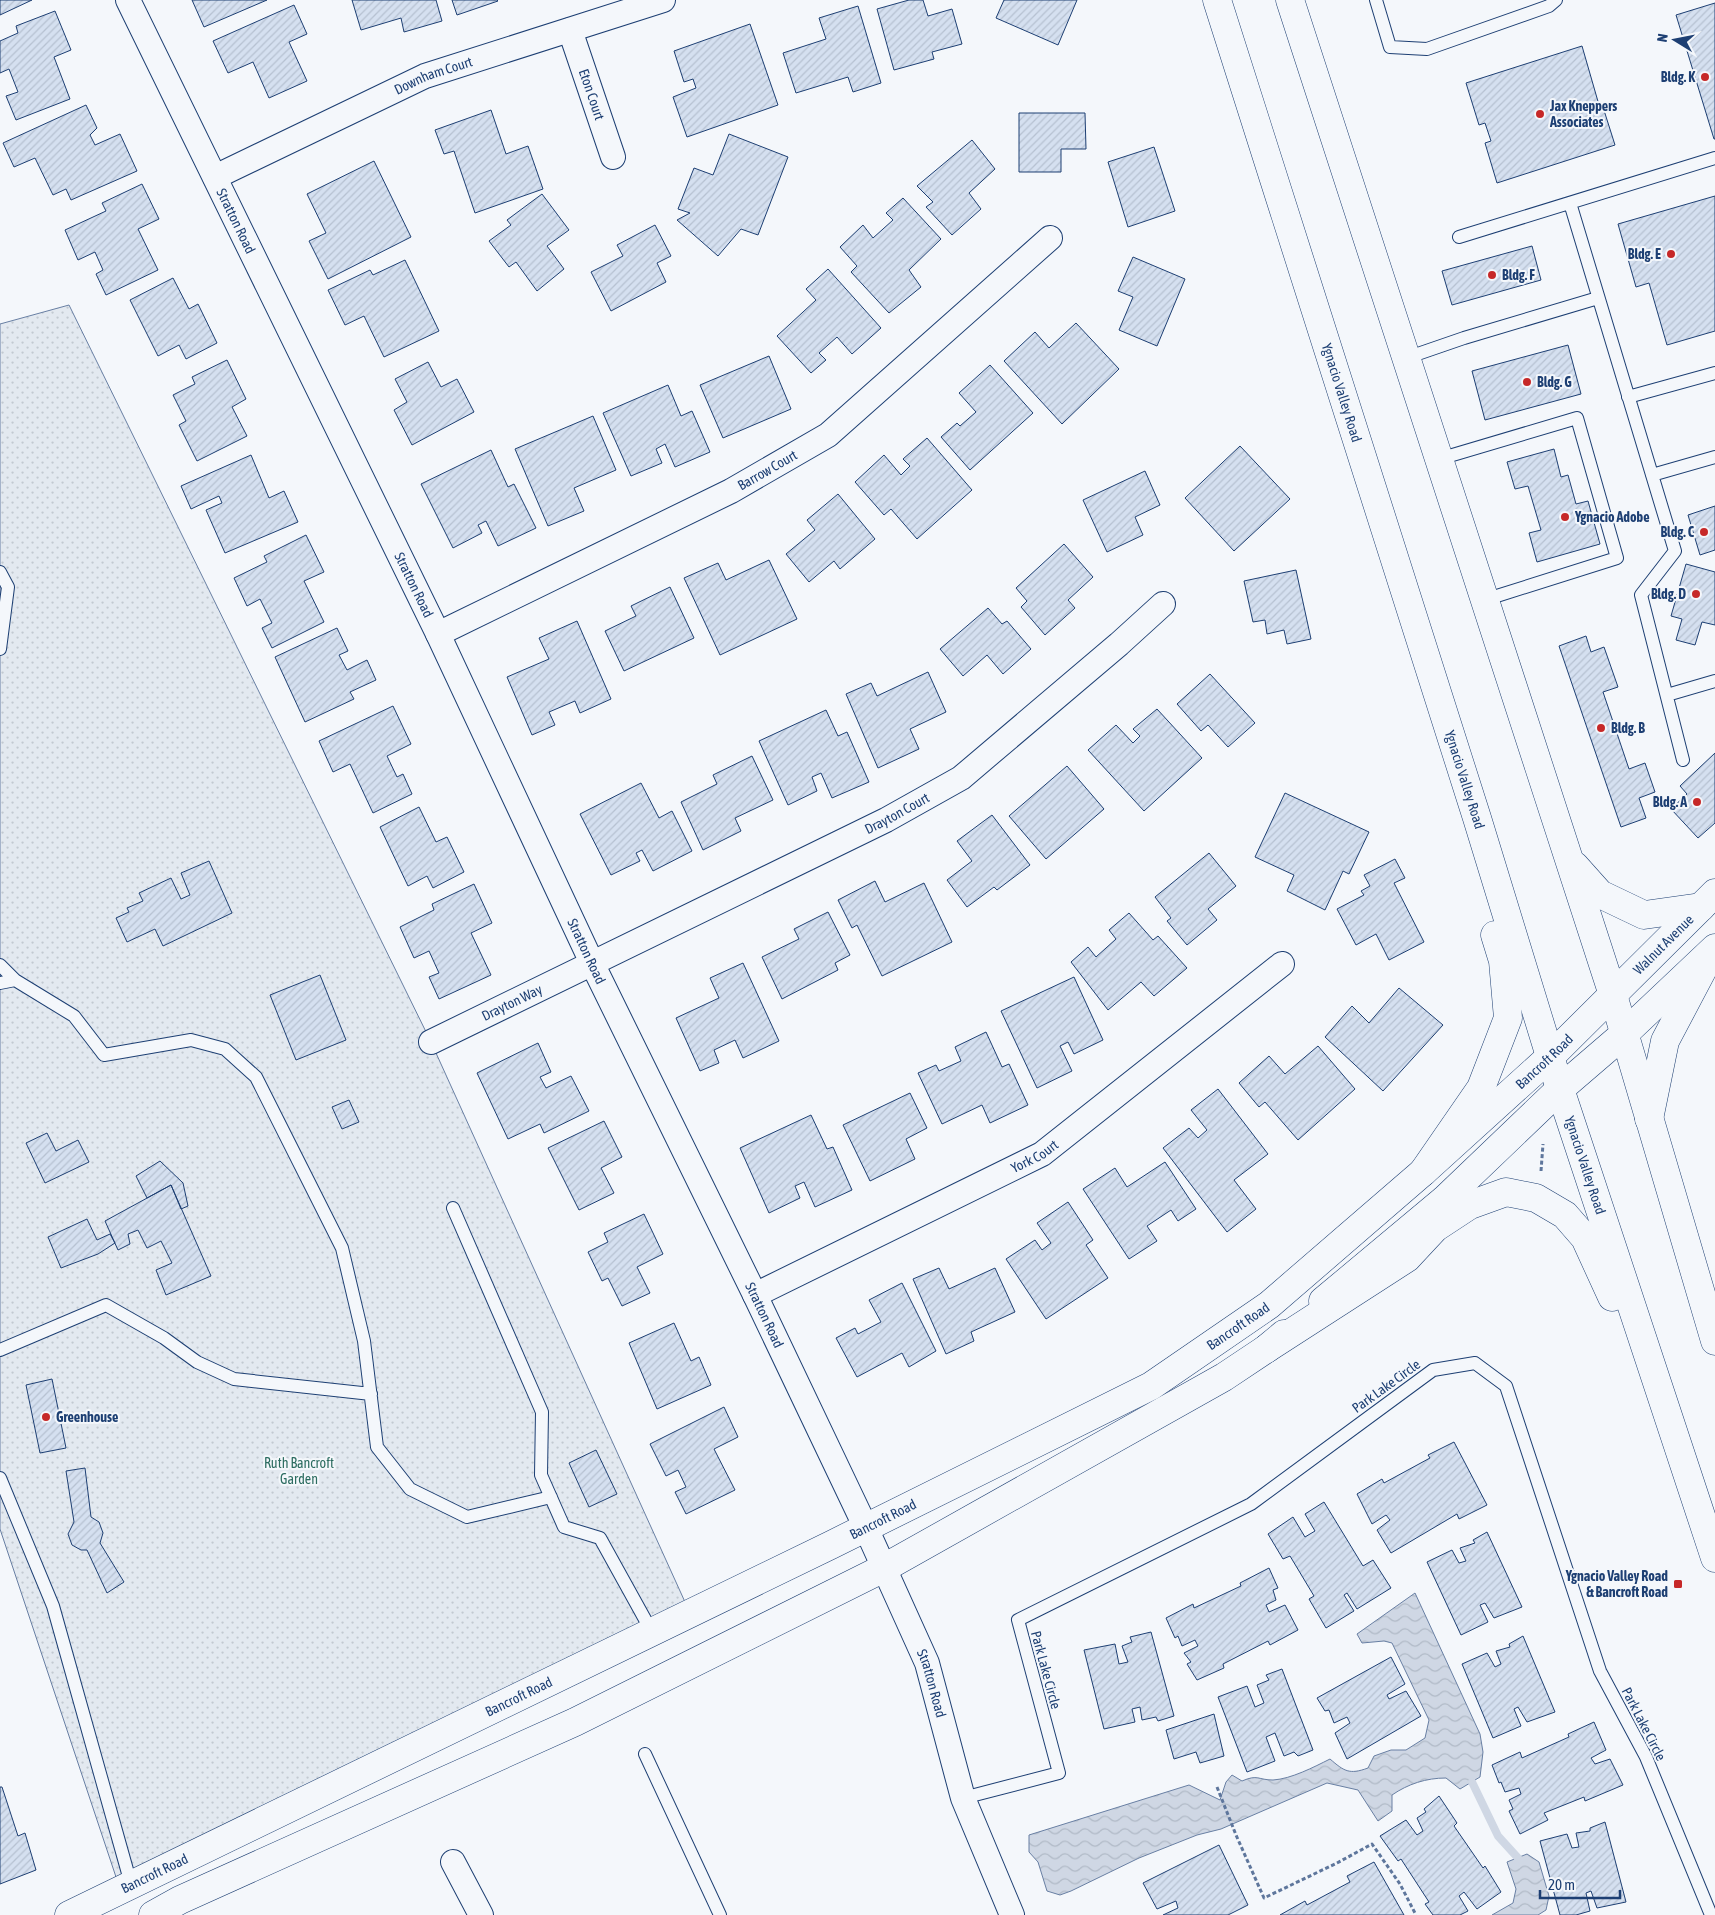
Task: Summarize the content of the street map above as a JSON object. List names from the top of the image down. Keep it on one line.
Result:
{"streets":{"main road":["Ygnacio Valley Road","Walnut Avenue","Bancroft Road"],"street":["Downham Court","Eton Court","Stratton Road","Barrow Court","Drayton Court","Drayton Way","York Court"],"lane":["Park Lake Circle"]},"crossings":[["Downham Court","Eton Court"],["Downham Court","Stratton Road"],["Stratton Road","Barrow Court"],["Stratton Road","Drayton Court"],["Stratton Road","Drayton Way"],["Stratton Road","Bancroft Road"],["Stratton Road","York Court"],["Stratton Road","Park Lake Circle"],["Ygnacio Valley Road","Bancroft Road"],["Drayton Court","Drayton Way"],["Walnut Avenue","Bancroft Road"]],"parks":["Ruth Bancroft Garden"],"places":{"other":["Bldg. K","Jax Kneppers Associates","Bldg. E","Bldg. F","Bldg. G","Ygnacio Adobe","Bldg. C","Bldg. D","Bldg. B","Bldg. A","Greenhouse"],"transit":["Ygnacio Valley Road & Bancroft Road"]},"scale_bar":"20 m","north":"left"}
